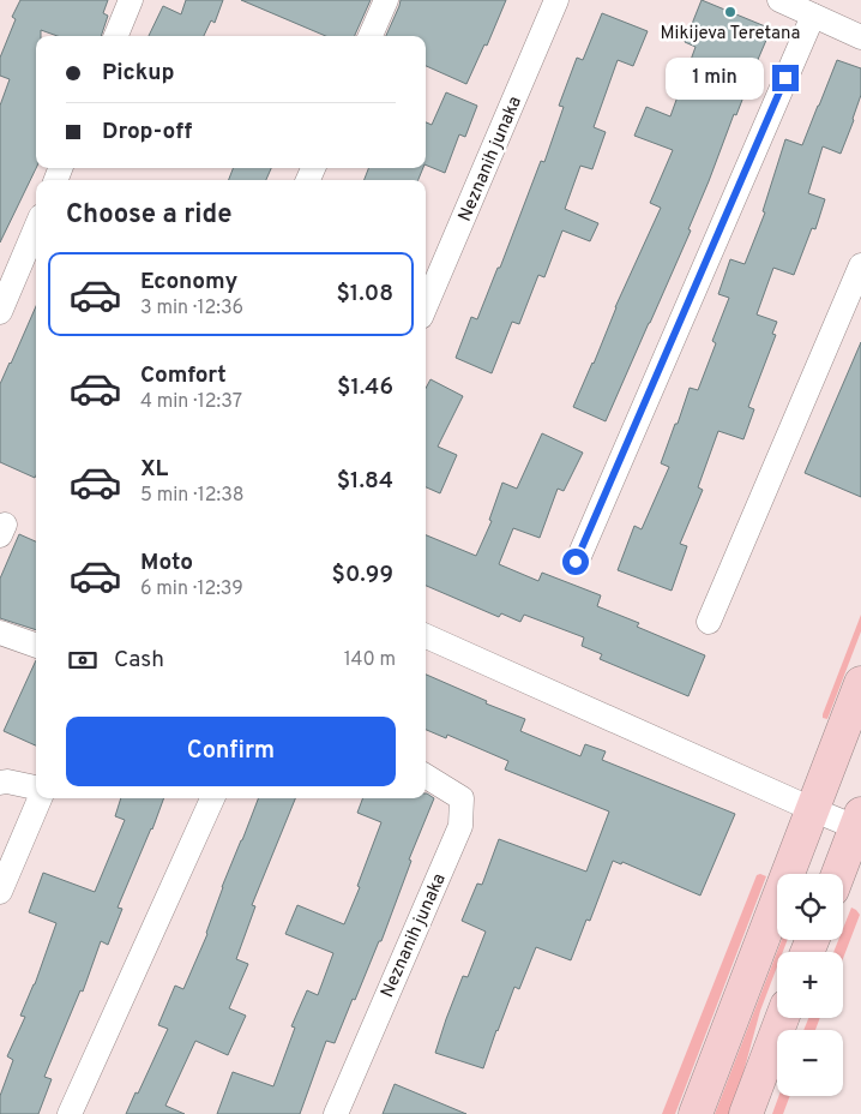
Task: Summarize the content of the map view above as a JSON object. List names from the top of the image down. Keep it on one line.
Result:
{"streets":{"street":["Neznanih junaka"]},"places":["Mikijeva Teretana"],"page":{"banner":["Pickup","Drop-off"],"bubble":"1 min","heading":"Choose a ride","list":[{"name":"Economy","note":"3 min · 12:36","value":"$1.08"},{"name":"Comfort","note":"4 min · 12:37","value":"$1.46"},{"name":"XL","note":"5 min · 12:38","value":"$1.84"},{"name":"Moto","note":"6 min · 12:39","value":"$0.99"}],"pay":["Cash","140 m"],"buttons":"Confirm","map_buttons":["+","−"]}}
